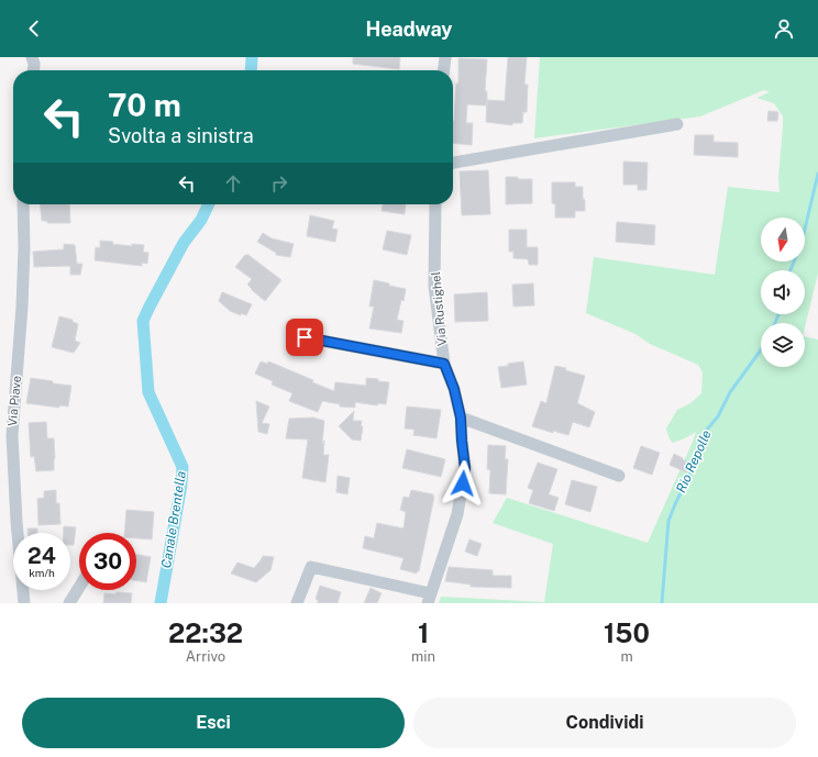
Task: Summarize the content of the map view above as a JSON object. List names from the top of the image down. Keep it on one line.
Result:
{"streets":{"street":["Via Rustighel","Via Piave"]},"water":["Rio Repolle","Canale Brentella"],"north":"bottom","page":{"header":"Headway","turn":["70 m","Svolta a sinistra"],"speed":"24 km/h","limit":"30","eta":["22:32","Arrivo","1","min","150","m"],"buttons":["Esci","Condividi"]}}
